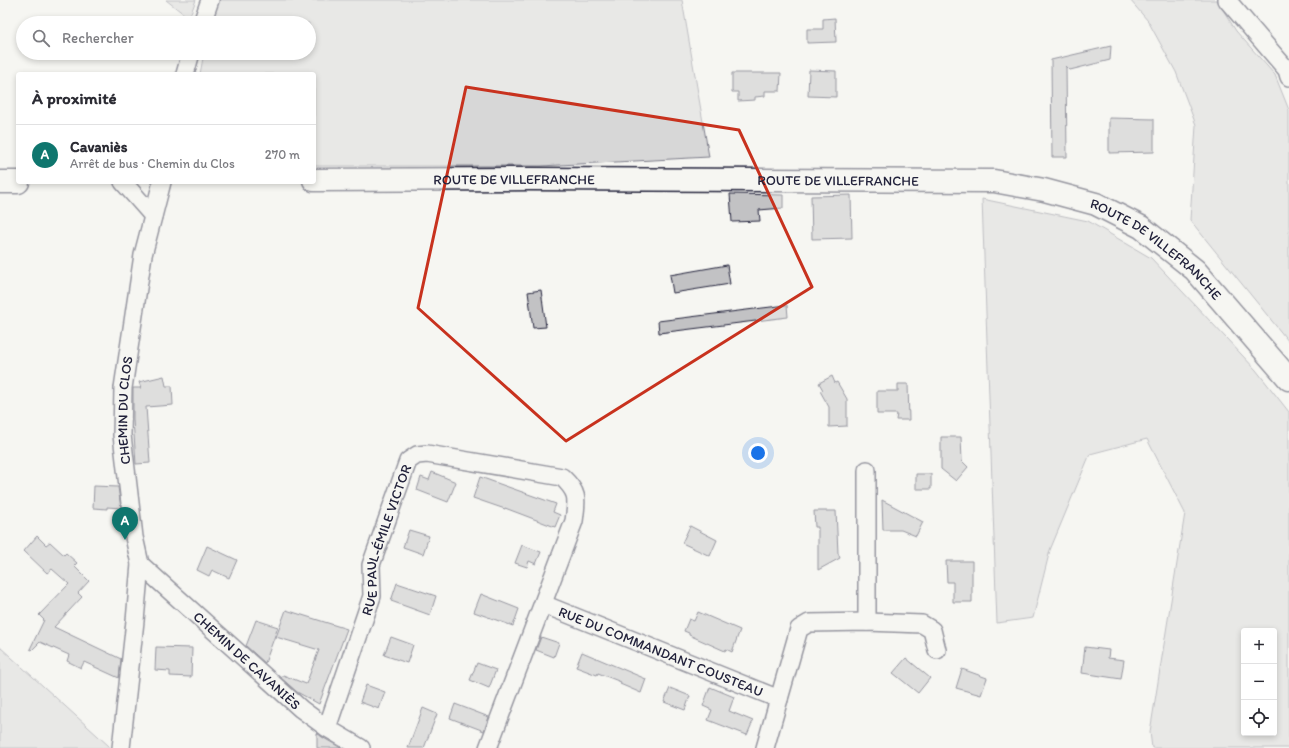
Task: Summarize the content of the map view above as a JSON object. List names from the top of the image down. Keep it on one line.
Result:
{"streets":{"main road":["ROUTE DE VILLEFRANCHE"],"street":["CHEMIN DU CLOS","RUE PAUL-ÉMILE VICTOR","RUE DU COMMANDANT COUSTEAU","CHEMIN DE CAVANIÈS"]},"crossings":[["CHEMIN DU CLOS","CHEMIN DE CAVANIÈS"],["RUE PAUL-ÉMILE VICTOR","RUE DU COMMANDANT COUSTEAU"],["RUE PAUL-ÉMILE VICTOR","CHEMIN DE CAVANIÈS"]],"page":{"search":"Rechercher","heading":"À proximité","list":[{"mark":"A","name":"Cavaniès","note":"Arrêt de bus · Chemin du Clos","value":"270 m"}],"pins":"A","map_buttons":["+","−"]}}
